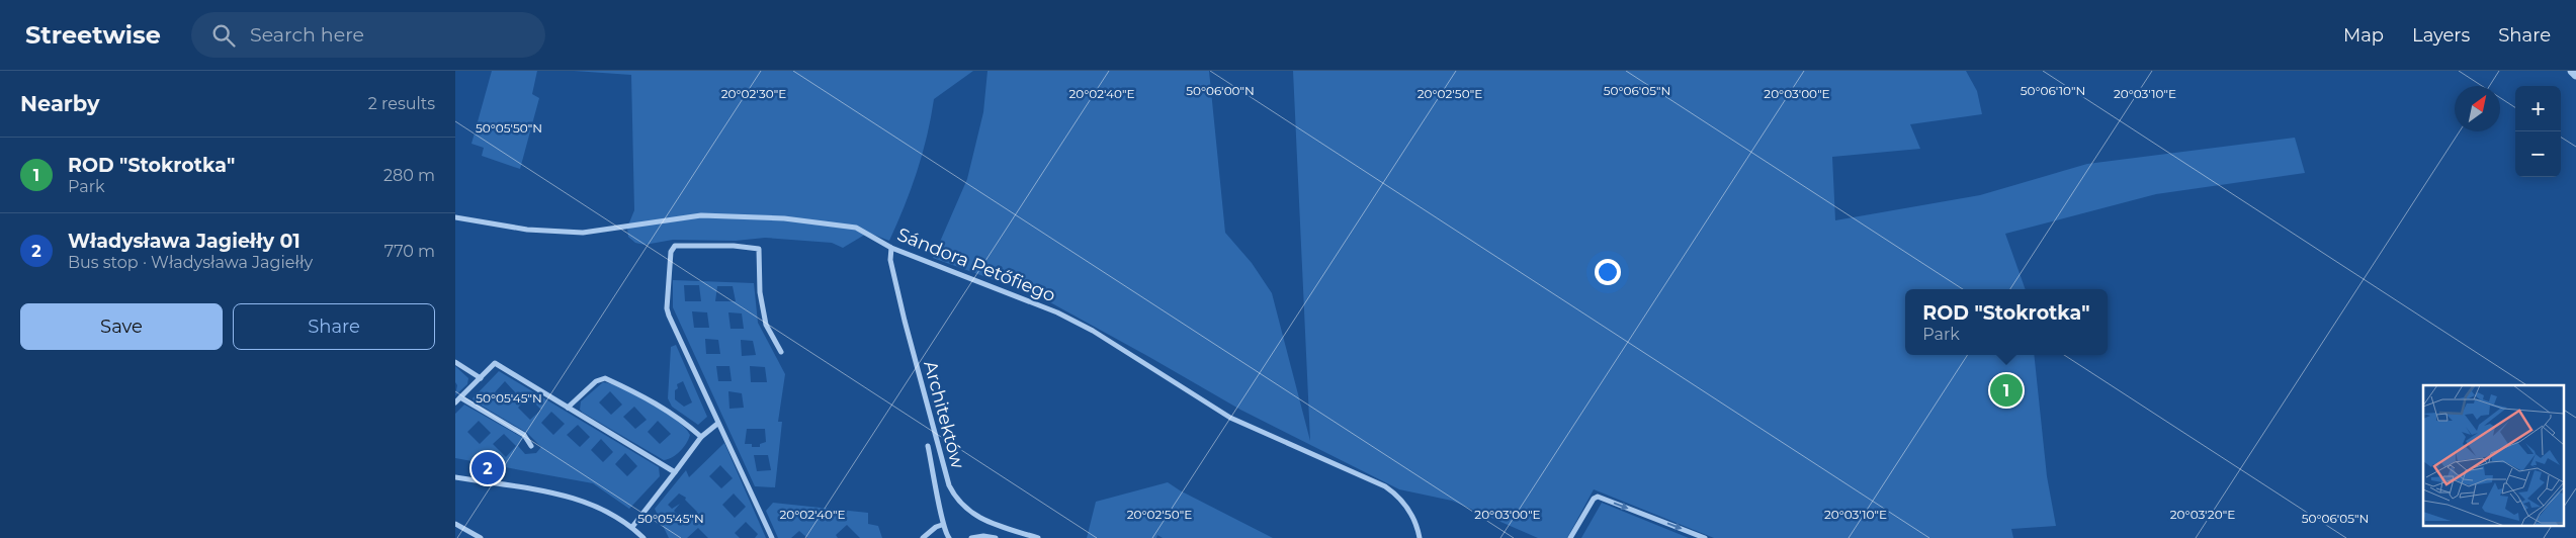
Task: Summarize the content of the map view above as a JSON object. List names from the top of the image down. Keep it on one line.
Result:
{"streets":{"street":["Sándora Petőfiego","Architektów"]},"crossings":[["Sándora Petőfiego","Architektów"]],"north":"top right","page":{"header":"Streetwise","search":"Search here","nav":["Map","Layers","Share"],"heading":["Nearby","2 results"],"map_buttons":["+","−"],"list":[{"mark":"1","name":"ROD \"Stokrotka\"","note":"Park","value":"280 m"},{"mark":"2","name":"Władysława Jagiełły 01","note":"Bus stop · Władysława Jagiełły","value":"770 m"}],"buttons":["Save","Share"],"popup":["ROD \"Stokrotka\"","Park"],"pins":["1","2"]},"coordinates":["50°06'00\"N","50°06'05\"N","50°06'10\"N","20°03'00\"E","20°03'10\"E","20°02'30\"E","20°02'40\"E","20°02'50\"E","50°05'50\"N","50°05'45\"N","20°03'20\"E"]}
